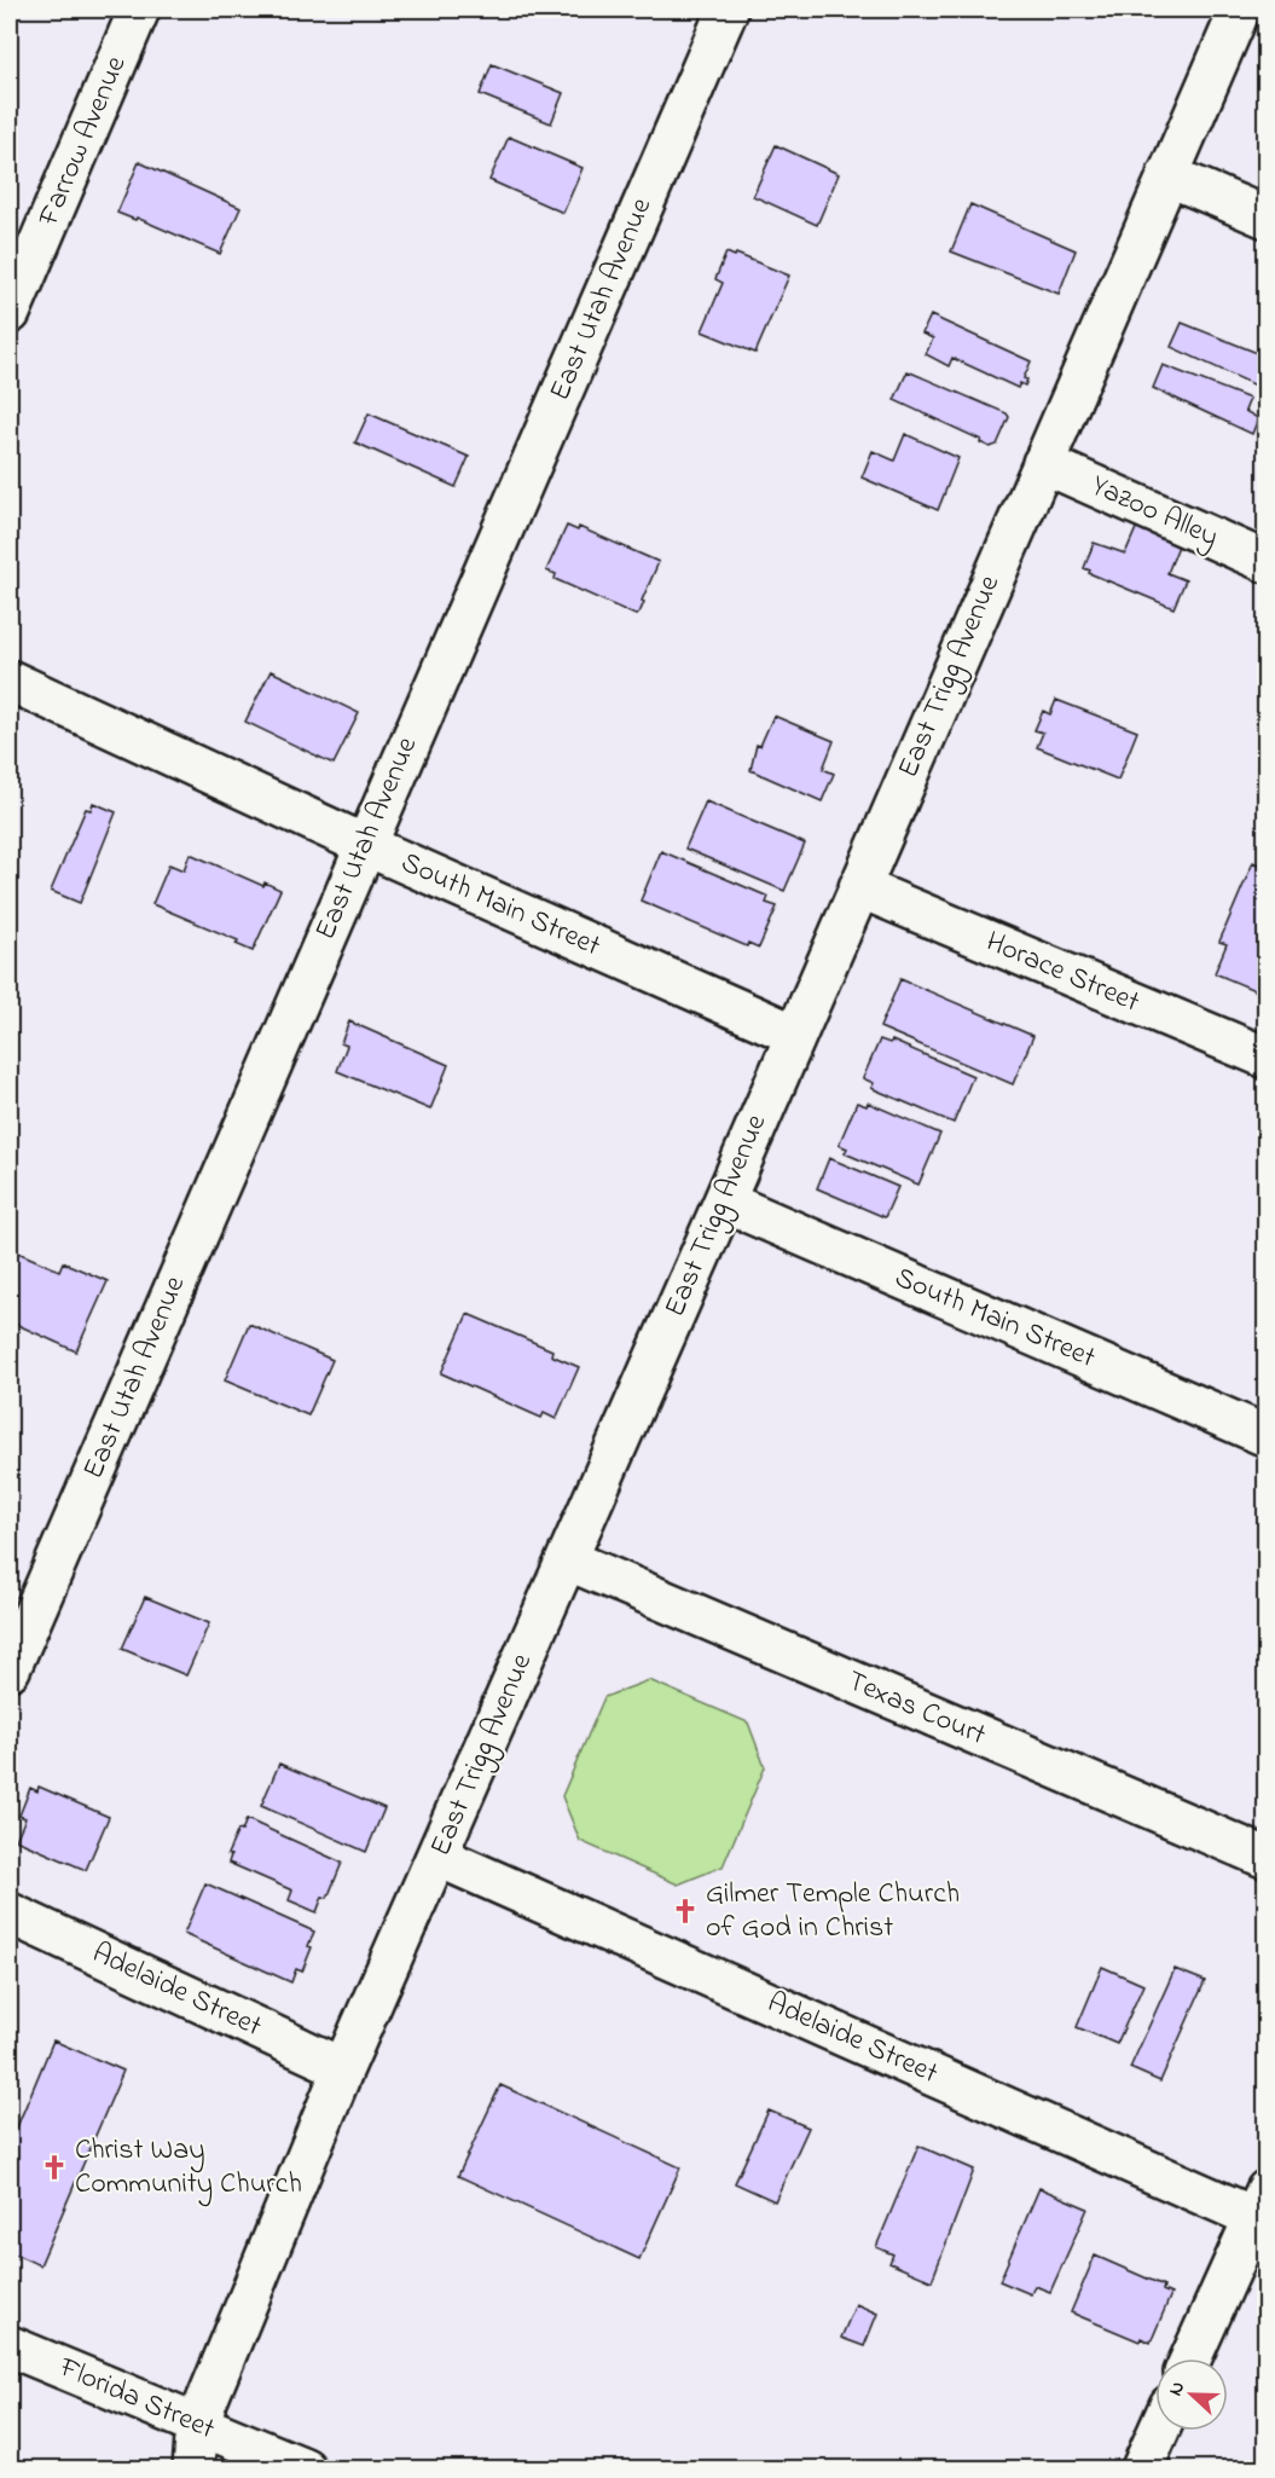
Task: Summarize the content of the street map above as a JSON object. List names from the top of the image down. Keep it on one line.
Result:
{"streets":{"street":["Farrow Avenue","East Utah Avenue","Yazoo Alley","East Trigg Avenue","South Main Street","Horace Street","Texas Court","Adelaide Street","Florida Street"]},"crossings":[["East Utah Avenue","South Main Street"],["Yazoo Alley","East Trigg Avenue"],["East Trigg Avenue","South Main Street"],["East Trigg Avenue","Horace Street"],["East Trigg Avenue","Texas Court"],["East Trigg Avenue","Adelaide Street"],["East Trigg Avenue","Florida Street"]],"places":{"church":["Gilmer Temple Church of God in Christ","Christ Way Community Church"]},"north":"left"}
